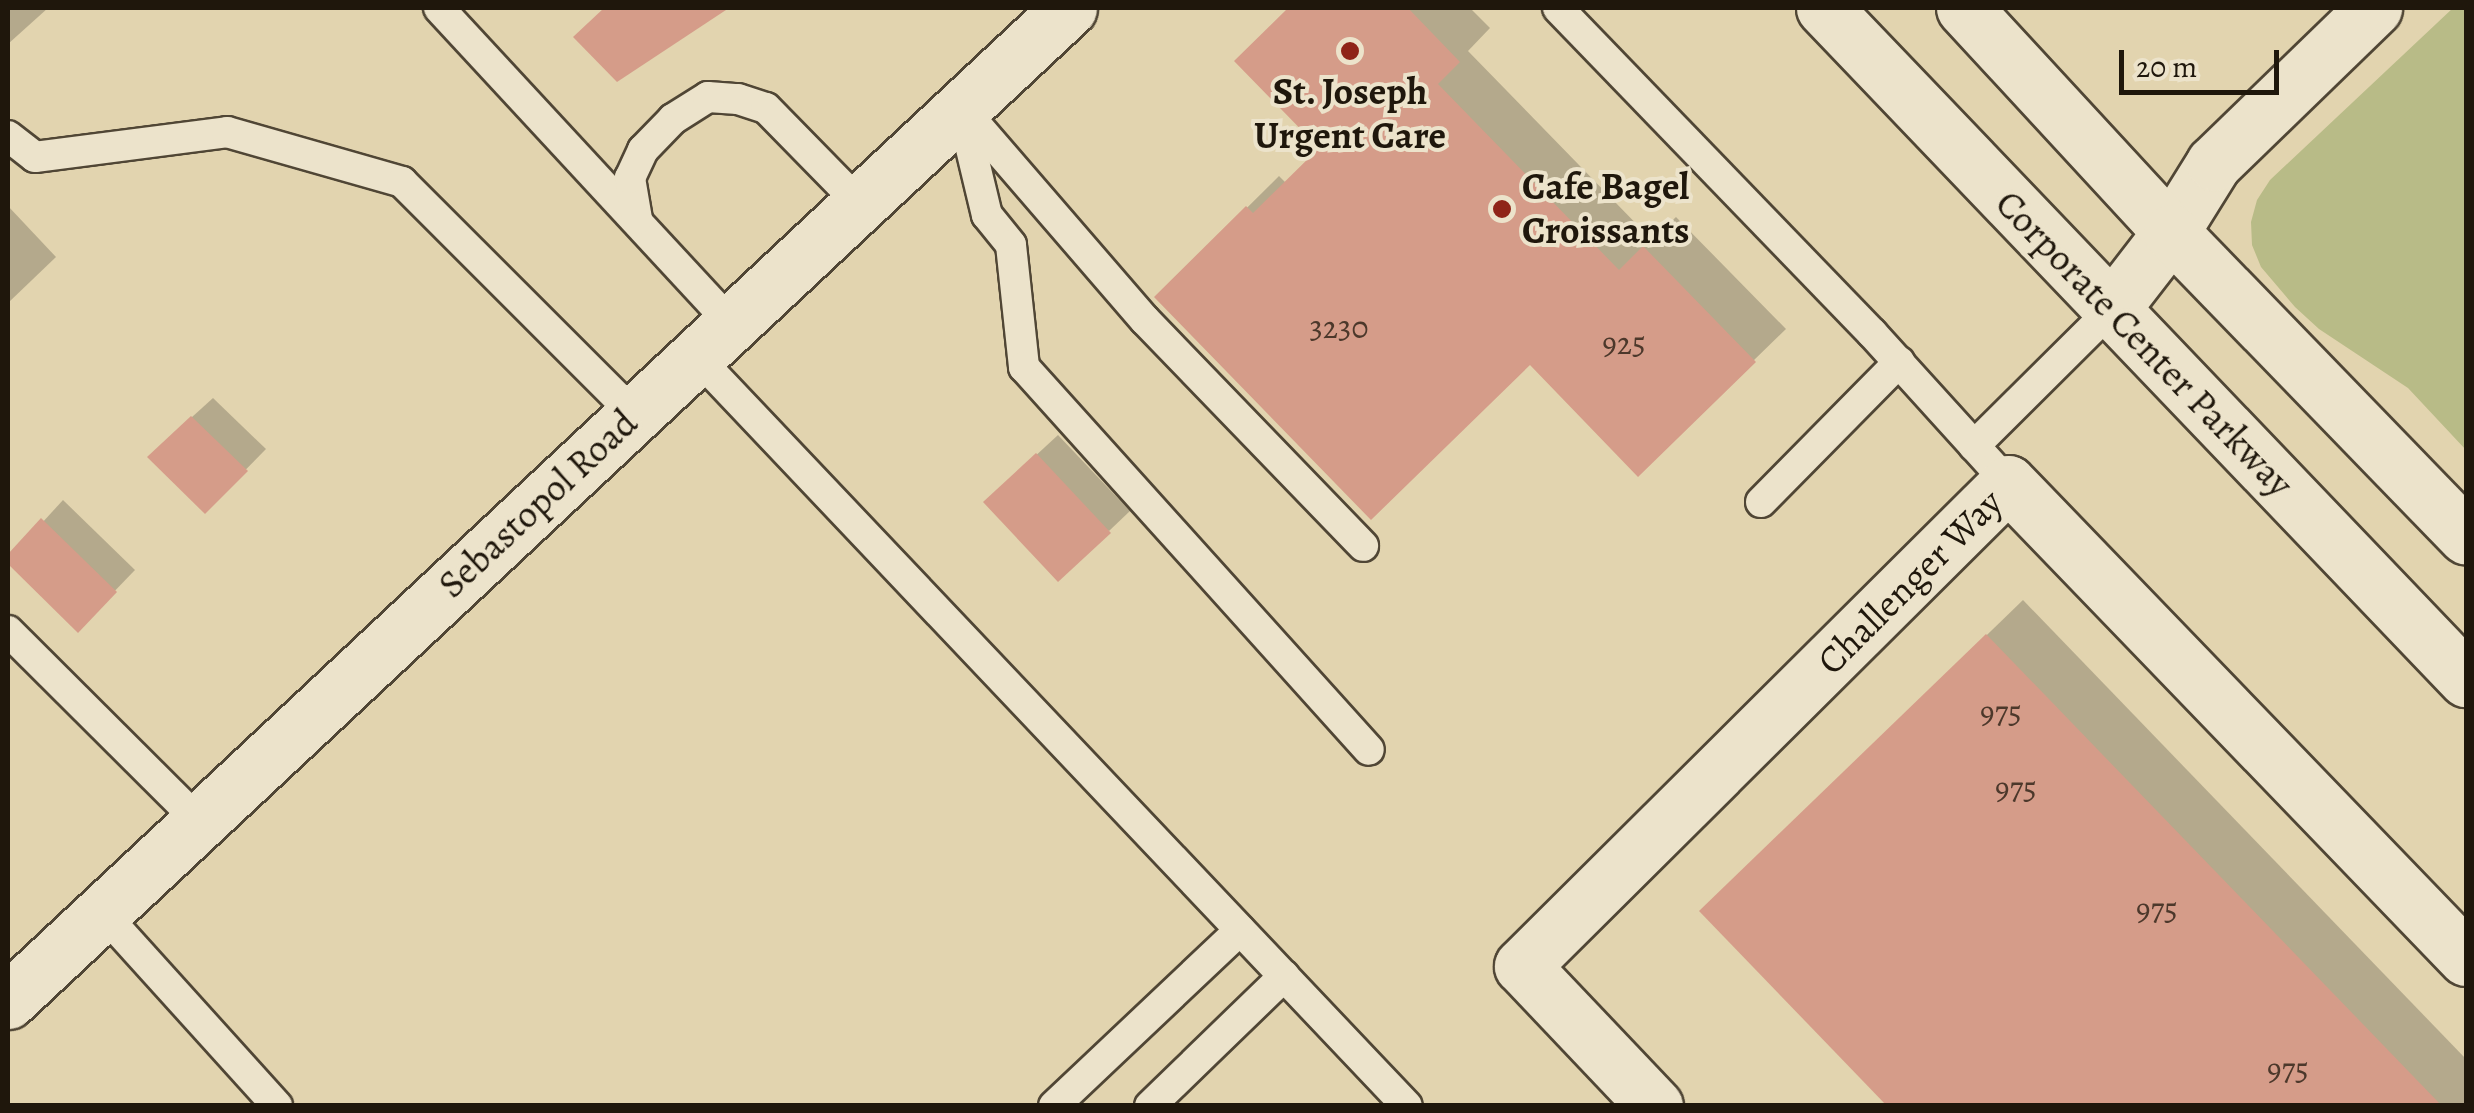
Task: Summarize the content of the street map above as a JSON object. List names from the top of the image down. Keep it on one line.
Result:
{"streets":{"street":["Corporate Center Parkway","Sebastopol Road","Challenger Way"]},"places":["St. Joseph Urgent Care","Cafe Bagel Croissants"],"house_numbers":["3230","925","975","975","975","975"],"scale_bar":"20 m"}
